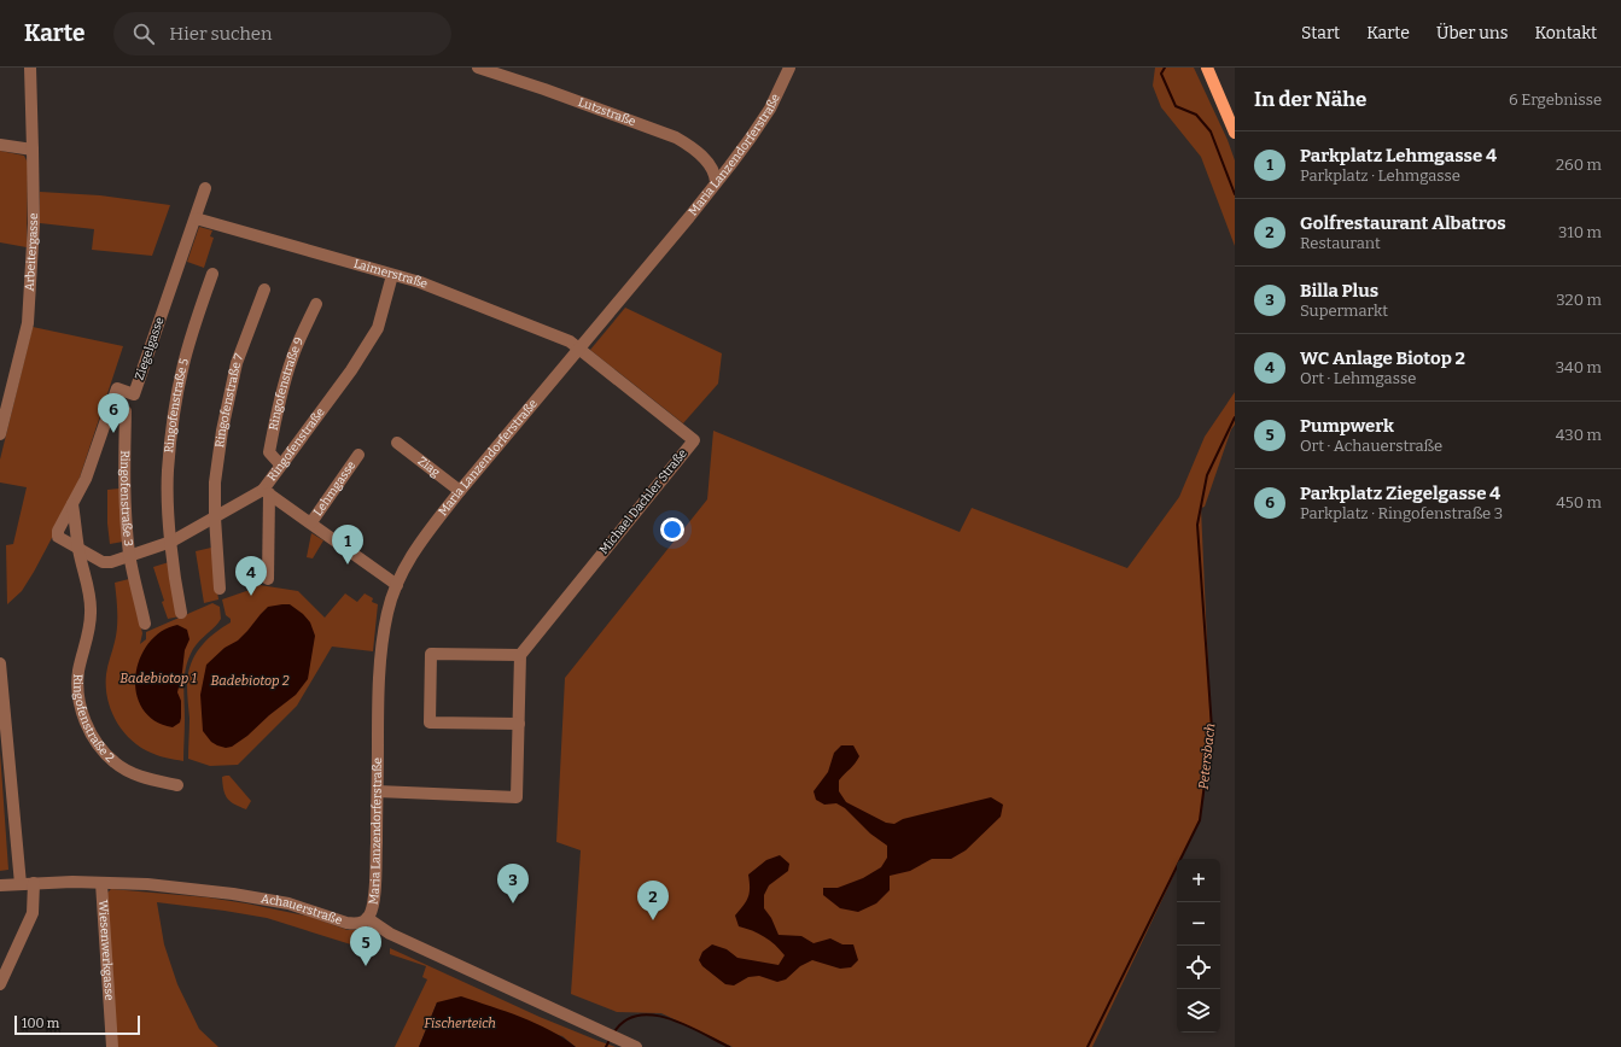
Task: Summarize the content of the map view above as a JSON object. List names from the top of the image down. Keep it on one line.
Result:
{"streets":{"street":["Lutzstraße","Maria Lanzendorferstraße","Arbeitergasse","Laimerstraße","Ziegelgasse","Ringofenstraße 9","Ringofenstraße 7","Ringofenstraße 5","Ringofenstraße","Ziag","Lehmgasse","Ringofenstraße 3","Michael Dachler Straße","Ringofenstraße 2","Achauerstraße","Wiesenwerkgasse"]},"crossings":[["Lutzstraße","Maria Lanzendorferstraße"],["Maria Lanzendorferstraße","Laimerstraße"],["Maria Lanzendorferstraße","Ziag"],["Maria Lanzendorferstraße","Lehmgasse"],["Maria Lanzendorferstraße","Michael Dachler Straße"],["Maria Lanzendorferstraße","Achauerstraße"],["Laimerstraße","Ziegelgasse"],["Laimerstraße","Ringofenstraße"],["Laimerstraße","Michael Dachler Straße"],["Ziegelgasse","Ringofenstraße"],["Ziegelgasse","Ringofenstraße 2"],["Ringofenstraße 9","Ringofenstraße"],["Ringofenstraße 7","Ringofenstraße"],["Ringofenstraße 5","Ringofenstraße"],["Ringofenstraße","Lehmgasse"],["Ringofenstraße","Ringofenstraße 3"],["Ringofenstraße","Ringofenstraße 2"],["Achauerstraße","Wiesenwerkgasse"]],"water":["Badebiotop 1","Badebiotop 2","Petersbach","Fischerteich"],"scale_bar":"100 m","page":{"header":"Karte","search":"Hier suchen","nav":["Start","Karte","Über uns","Kontakt"],"heading":["In der Nähe","6 Ergebnisse"],"list":[{"mark":"1","name":"Parkplatz Lehmgasse 4","note":"Parkplatz · Lehmgasse","value":"260 m"},{"mark":"2","name":"Golfrestaurant Albatros","note":"Restaurant","value":"310 m"},{"mark":"3","name":"Billa Plus","note":"Supermarkt","value":"320 m"},{"mark":"4","name":"WC Anlage Biotop 2","note":"Ort · Lehmgasse","value":"340 m"},{"mark":"5","name":"Pumpwerk","note":"Ort · Achauerstraße","value":"430 m"},{"mark":"6","name":"Parkplatz Ziegelgasse 4","note":"Parkplatz · Ringofenstraße 3","value":"450 m"}],"pins":["6","1","4","3","2","5"],"map_buttons":["+","−"],"scale":"100 m"}}
